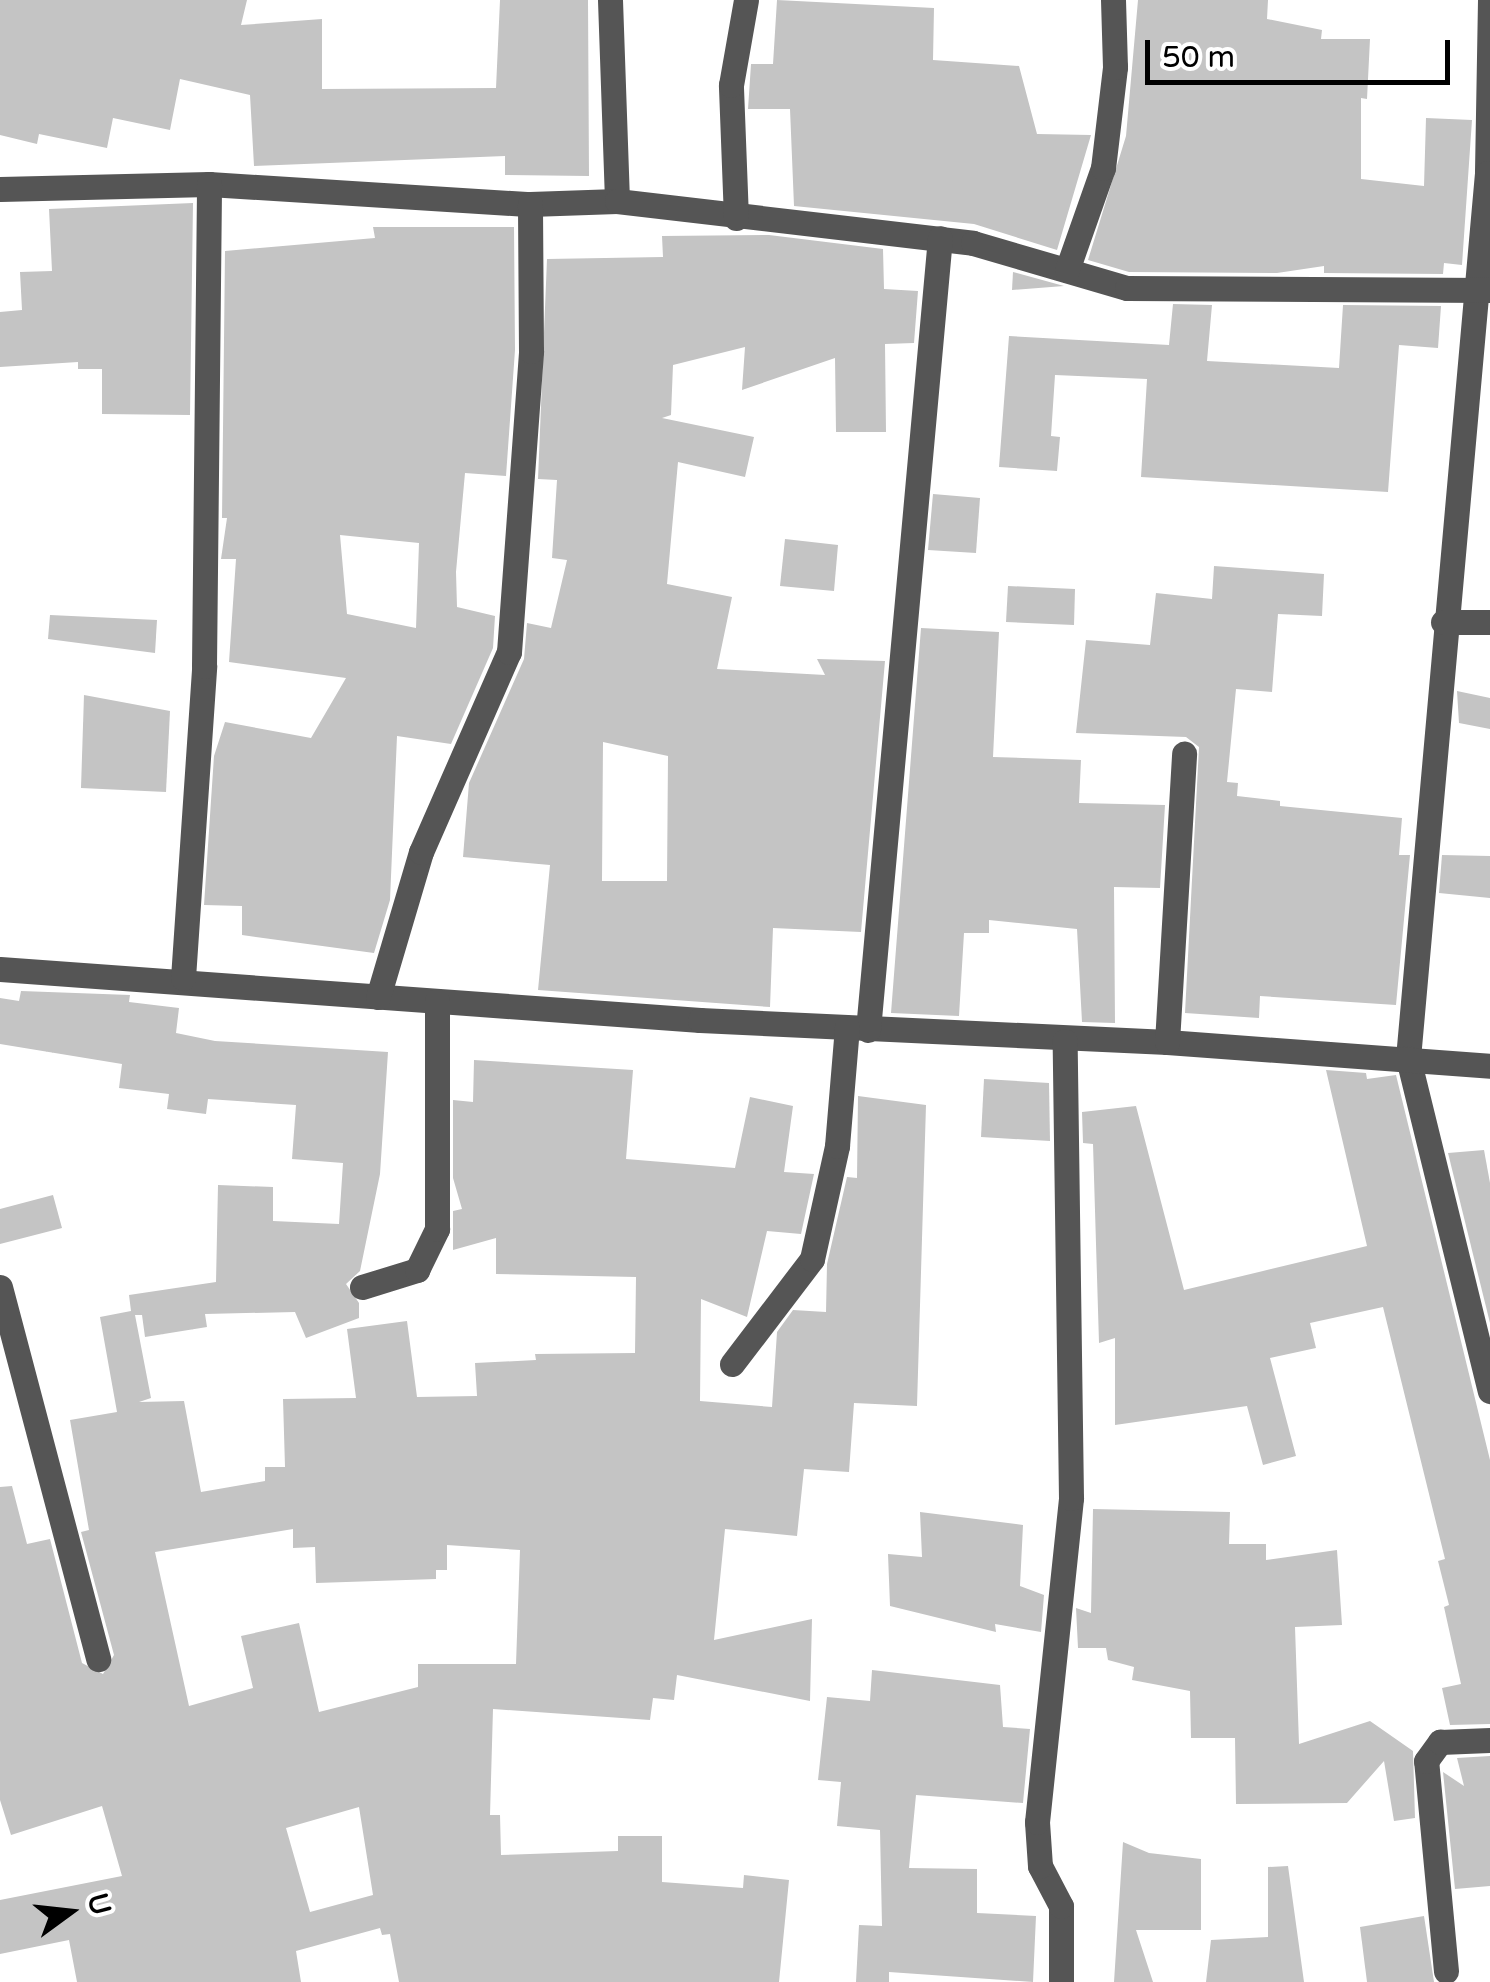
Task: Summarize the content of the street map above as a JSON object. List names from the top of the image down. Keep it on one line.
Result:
{"scale_bar":"50 m","north":"right"}
